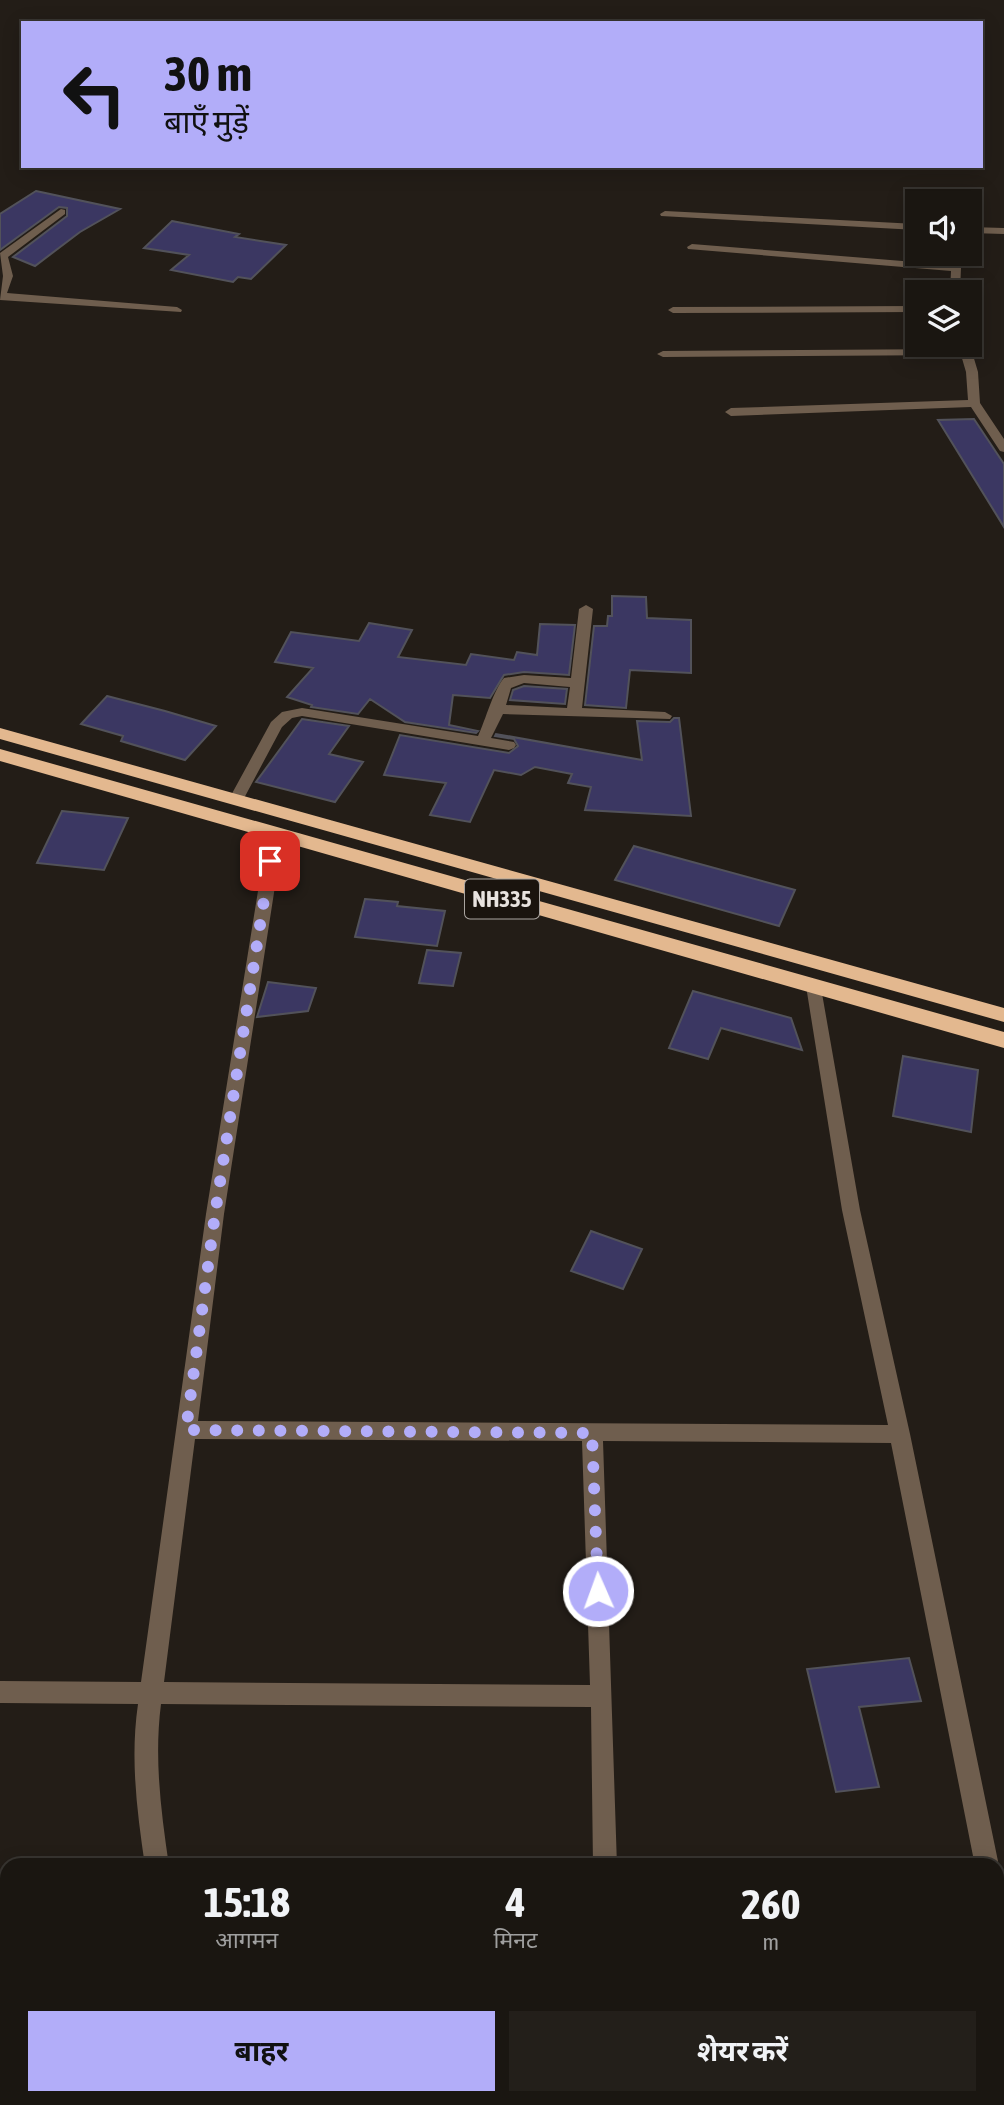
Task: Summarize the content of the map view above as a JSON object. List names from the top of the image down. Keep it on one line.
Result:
{"streets":{"highway":["NH335"]},"page":{"turn":["30 m","बाएँ मुड़ें"],"eta":["15:18","आगमन","4","मिनट","260","m"],"buttons":["बाहर","शेयर करें"]}}
